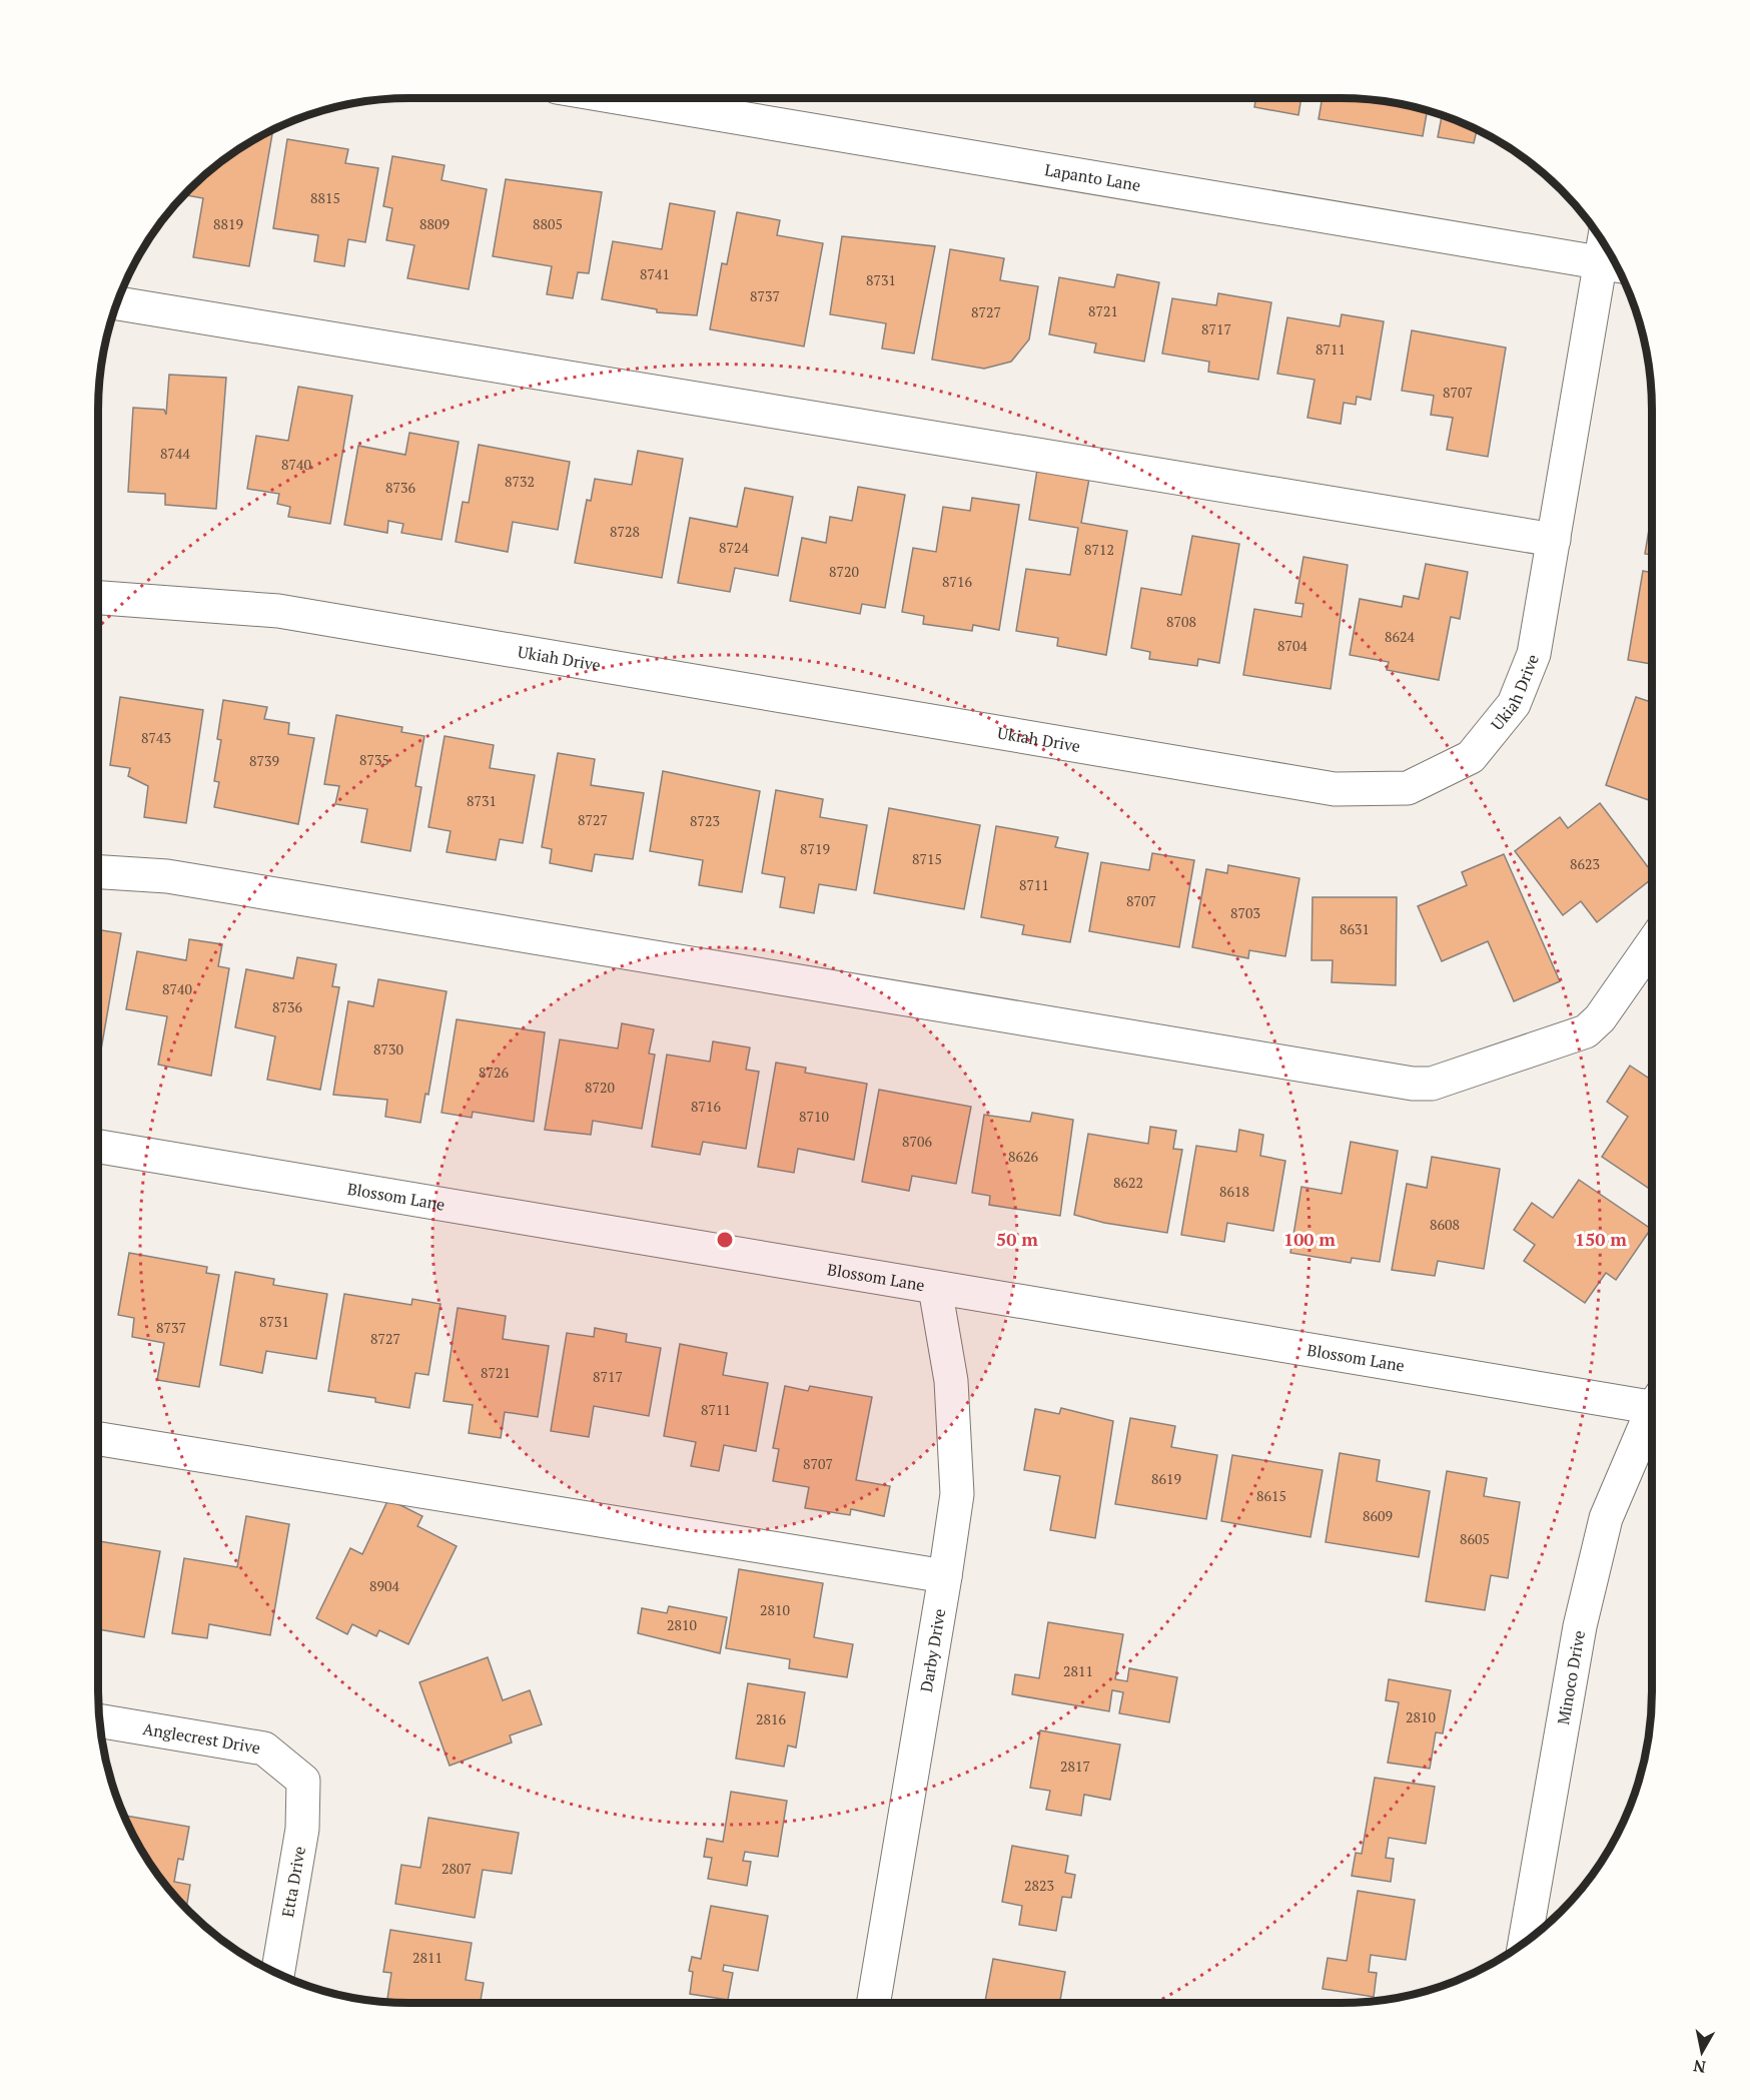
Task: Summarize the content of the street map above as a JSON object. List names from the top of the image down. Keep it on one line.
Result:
{"streets":{"street":["Lapanto Lane","Ukiah Drive","Blossom Lane","Darby Drive","Minoco Drive","Anglecrest Drive","Etta Drive"]},"crossings":[["Lapanto Lane","Ukiah Drive"],["Blossom Lane","Darby Drive"],["Anglecrest Drive","Etta Drive"]],"house_numbers":["8815","8819","8809","8805","8741","8731","8737","8721","8727","8717","8711","8707","8744","8740","8732","8736","8728","8724","8712","8720","8716","8708","8624","8704","8743","8735","8739","8731","8727","8723","8719","8715","8623","8711","8707","8703","8631","8740","8736","8730","8726","8720","8716","8710","8706","8626","8622","8618","8608","8731","8737","8727","8721","8717","8711","8707","8619","8615","8609","8605","8904","2810","2810","2811","2810","2816","2817","2807","2823","2811"],"north":"bottom","rings":["50 m","100 m","150 m"]}
